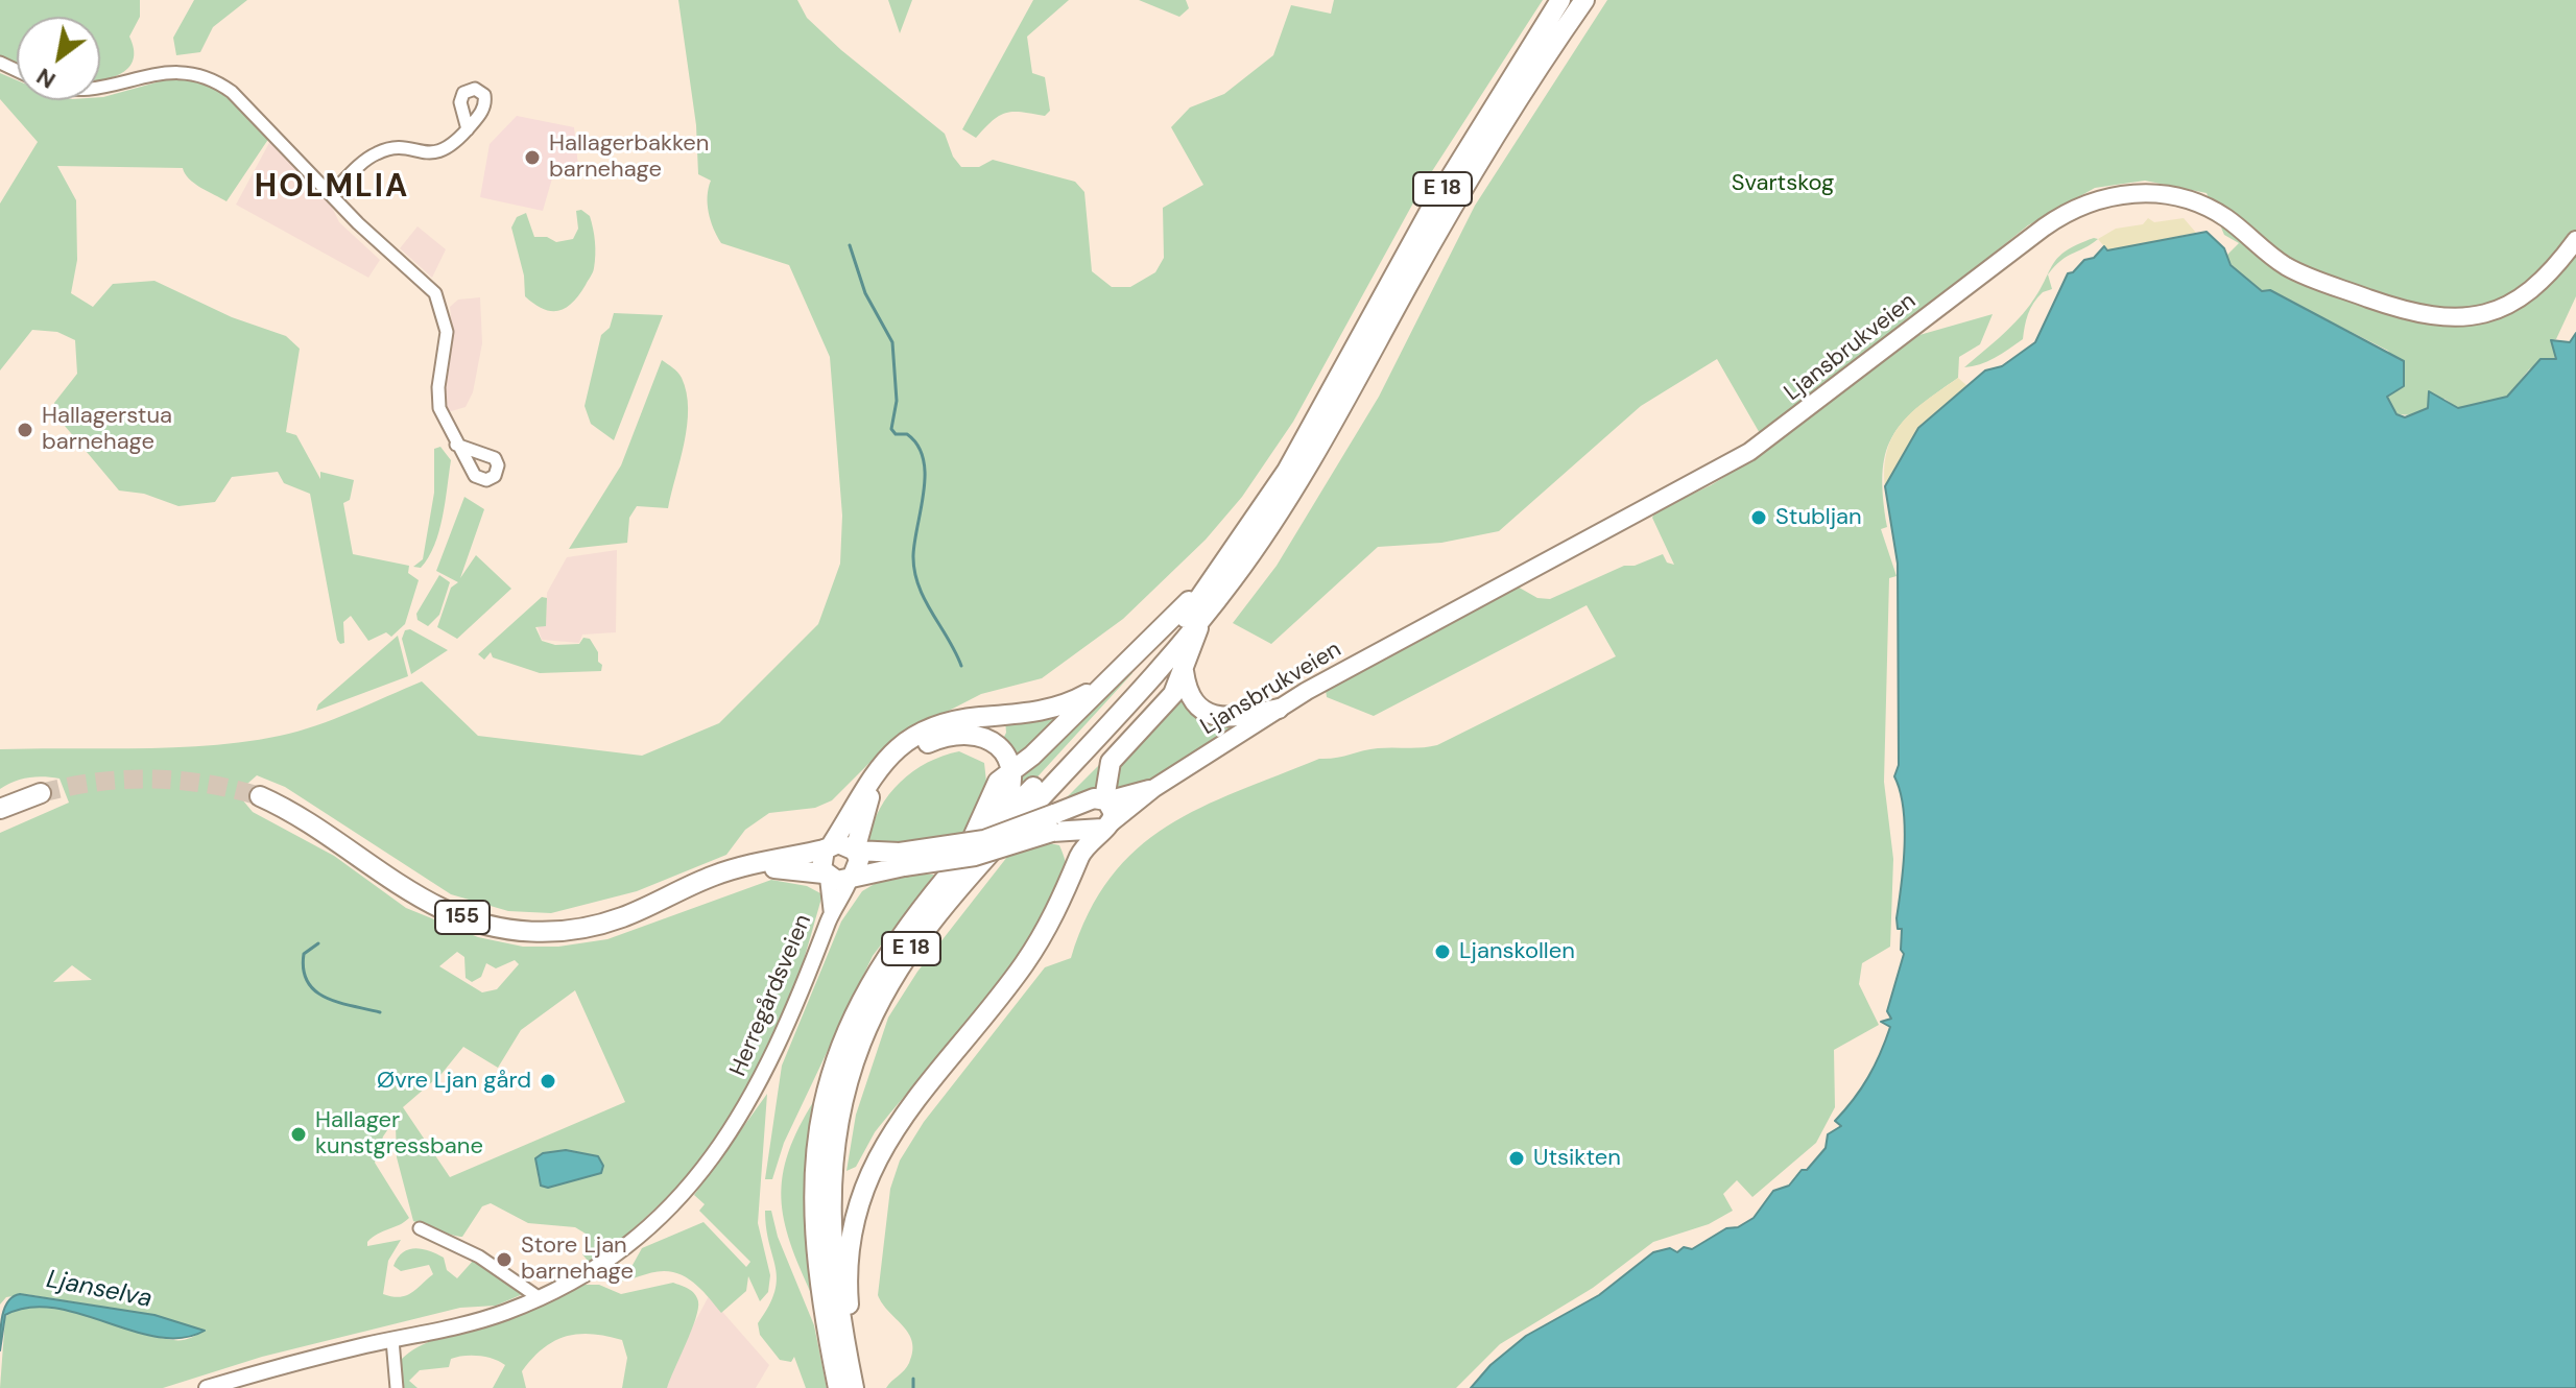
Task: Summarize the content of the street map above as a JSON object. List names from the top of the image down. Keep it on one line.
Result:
{"streets":{"main road":["E 18","Ljansbrukveien","155"],"street":["Herregårdsveien"]},"crossings":[["E 18","Ljansbrukveien"],["E 18","155"],["E 18","Herregårdsveien"],["155","Herregårdsveien"]],"districts":["HOLMLIA"],"water":["Ljanselva"],"parks":["Svartskog"],"places":["Hallagerbakken barnehage","Hallagerstua barnehage","Stubljan","Ljanskollen","Øvre Ljan gård","Hallager kunstgressbane","Utsikten","Store Ljan barnehage"],"north":"bottom left"}
